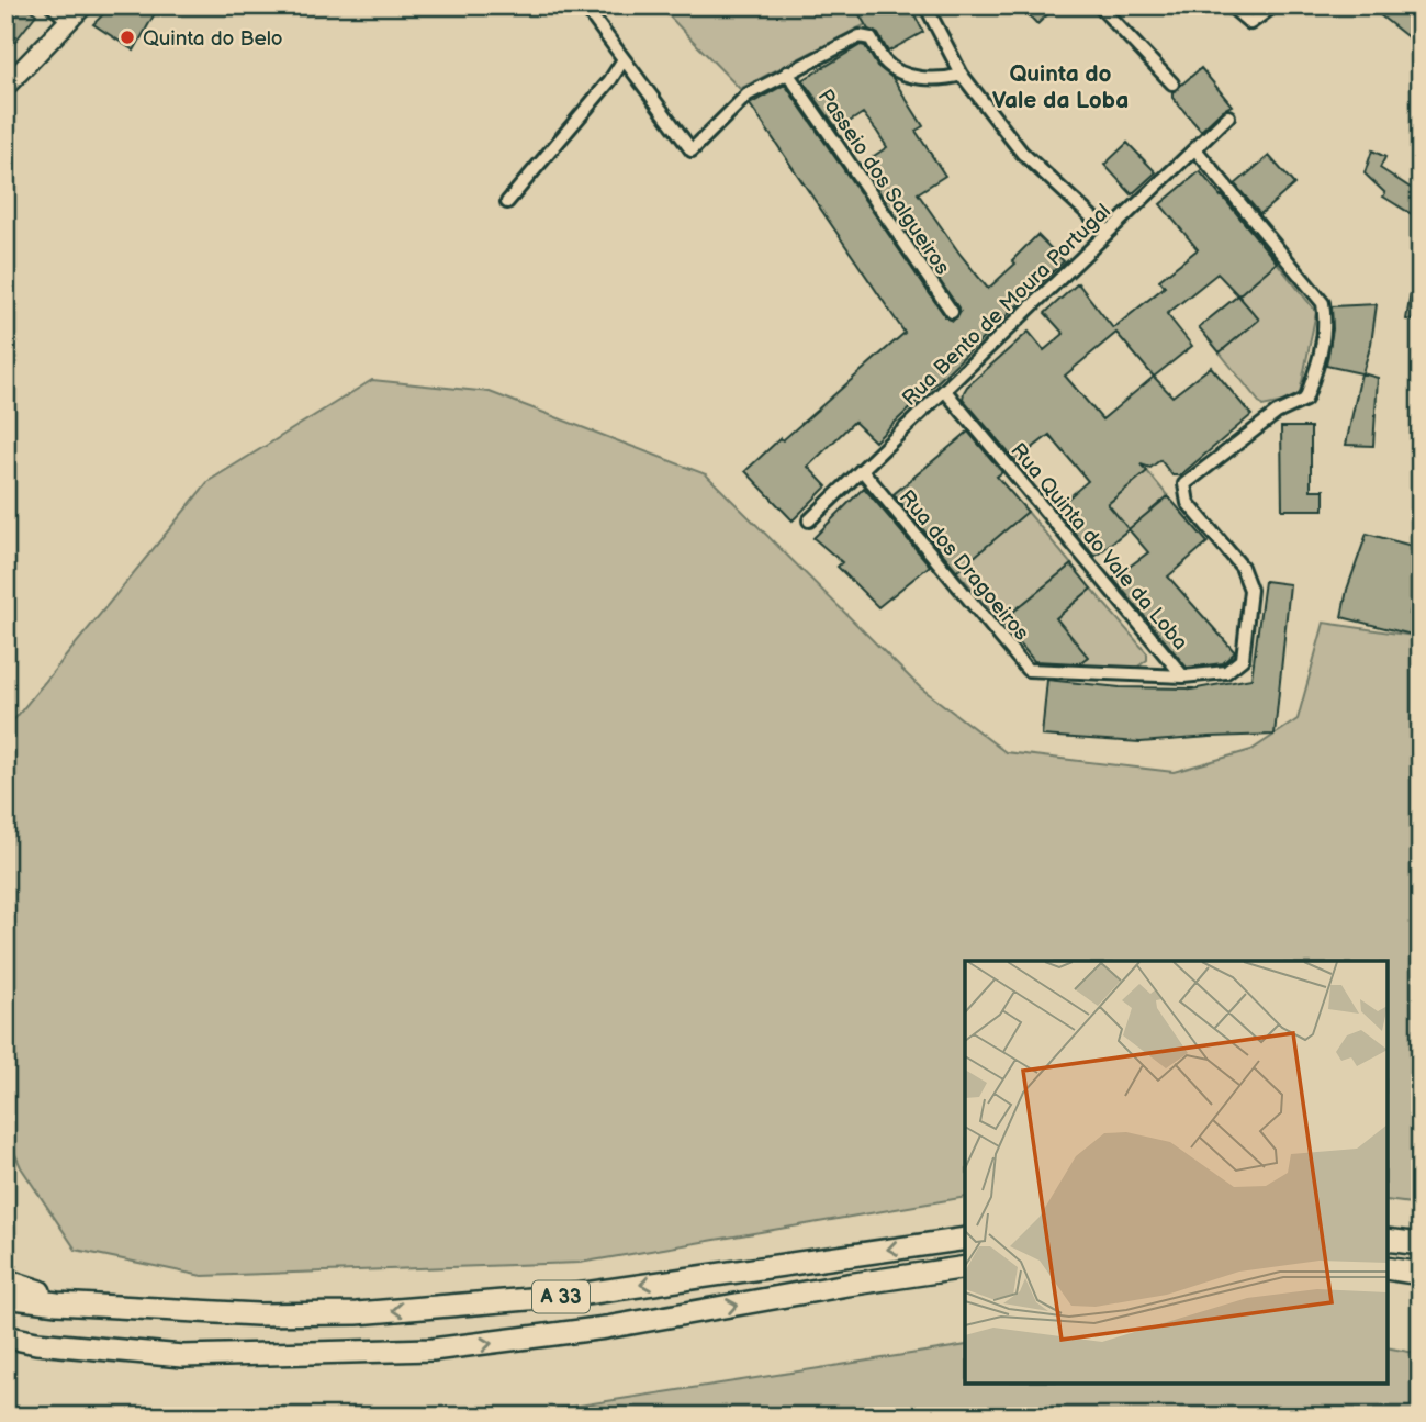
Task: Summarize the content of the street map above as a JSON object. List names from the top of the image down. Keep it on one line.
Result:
{"streets":{"highway":["A 33"],"street":["Passeio dos Salgueiros","Rua Bento de Moura Portugal","Rua Quinta do Vale da Loba","Rua dos Dragoeiros"]},"crossings":[["Rua Bento de Moura Portugal","Rua Quinta do Vale da Loba"],["Rua Bento de Moura Portugal","Rua dos Dragoeiros"],["Rua Quinta do Vale da Loba","Rua dos Dragoeiros"]],"districts":["Quinta do Vale da Loba"],"places":["Quinta do Belo"]}
